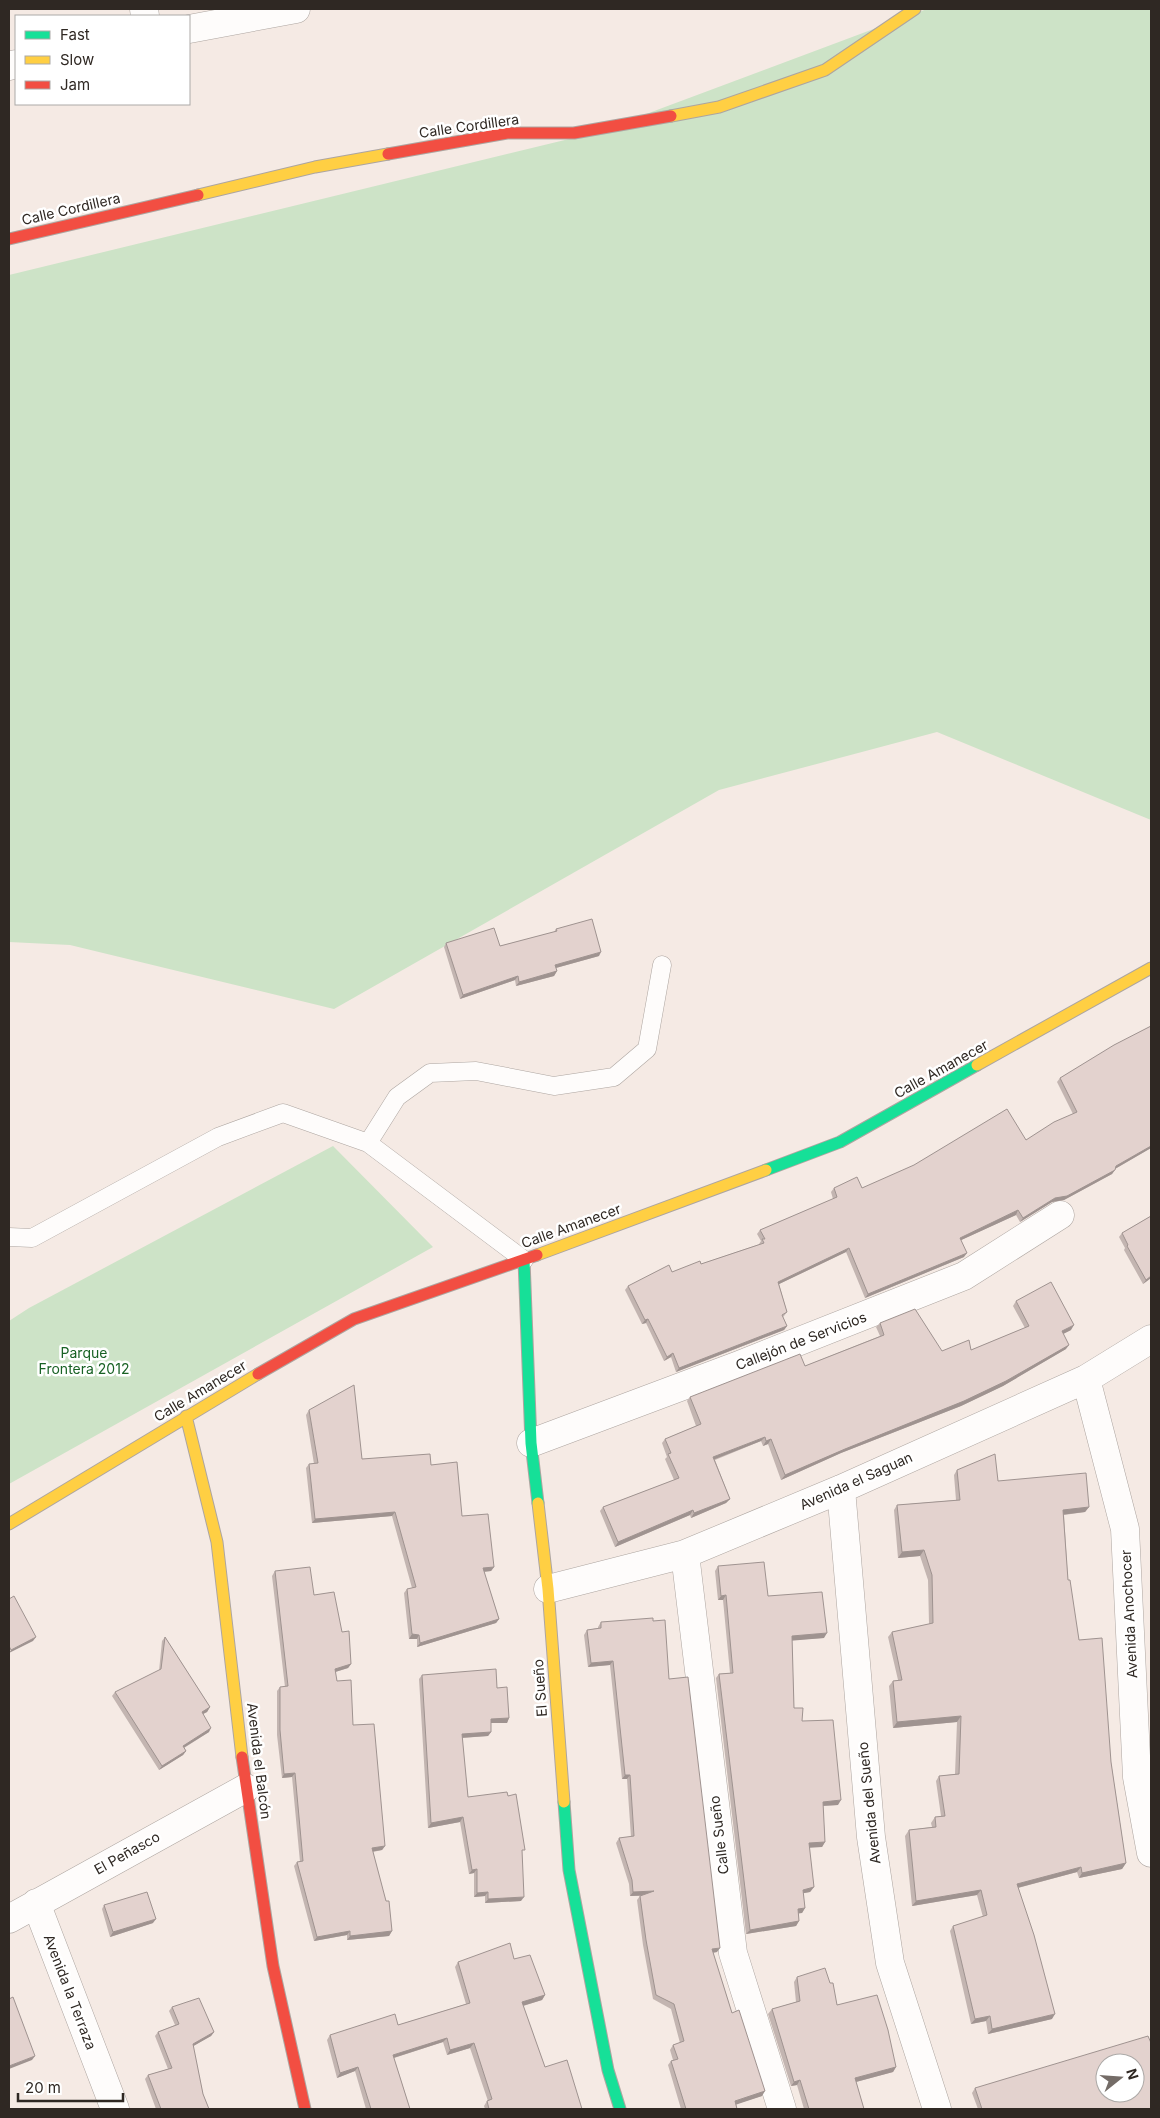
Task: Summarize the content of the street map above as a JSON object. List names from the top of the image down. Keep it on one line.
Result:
{"streets":{"street":["Calle Cordillera","Calle Amanecer","Callejón de Servicios","Avenida el Saguan","Avenida Anochocer","El Sueño","Avenida el Balcón","Avenida del Sueño","Calle Sueño","El Peñasco","Avenida la Terraza"]},"crossings":[["Calle Amanecer","El Sueño"],["Calle Amanecer","Avenida el Balcón"],["Callejón de Servicios","El Sueño"],["Avenida el Saguan","Avenida Anochocer"],["Avenida el Saguan","El Sueño"],["Avenida el Saguan","Avenida del Sueño"],["Avenida el Saguan","Calle Sueño"],["Avenida el Balcón","El Peñasco"],["El Peñasco","Avenida la Terraza"]],"parks":["Parque Frontera 2012"],"legend":["Fast","Slow","Jam"],"scale_bar":"20 m","north":"right"}
